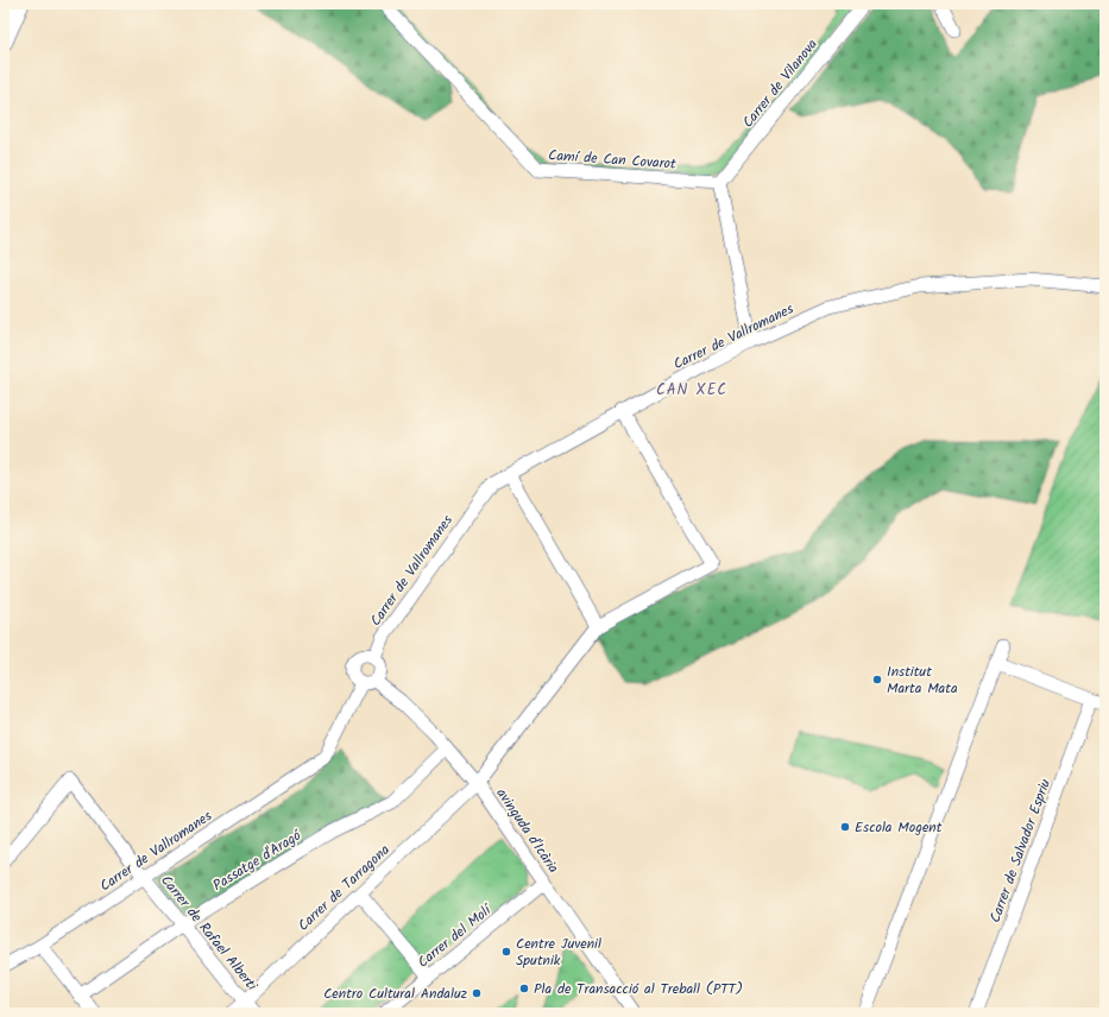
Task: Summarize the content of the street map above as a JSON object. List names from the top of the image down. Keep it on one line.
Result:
{"streets":{"street":["Carrer de Vilanova","Camí de Can Covarot","Carrer de Vallromanes","avinguda d'Icària","Carrer de Salvador Espriu","Passatge d'Aragó","Carrer de Tarragona","Carrer de Rafael Alberti","Carrer del Molí"]},"crossings":[["Carrer de Vilanova","Camí de Can Covarot"],["Carrer de Vallromanes","avinguda d'Icària"],["Carrer de Vallromanes","Carrer de Rafael Alberti"],["avinguda d'Icària","Passatge d'Aragó"],["avinguda d'Icària","Carrer de Tarragona"],["avinguda d'Icària","Carrer del Molí"],["Passatge d'Aragó","Carrer de Rafael Alberti"],["Carrer de Tarragona","Carrer de Rafael Alberti"]],"districts":["CAN XEC"],"places":["Institut Marta Mata","Escola Mogent","Centre Juvenil Sputnik","Pla de Transacció al Treball (PTT)","Centro Cultural Andaluz"]}
